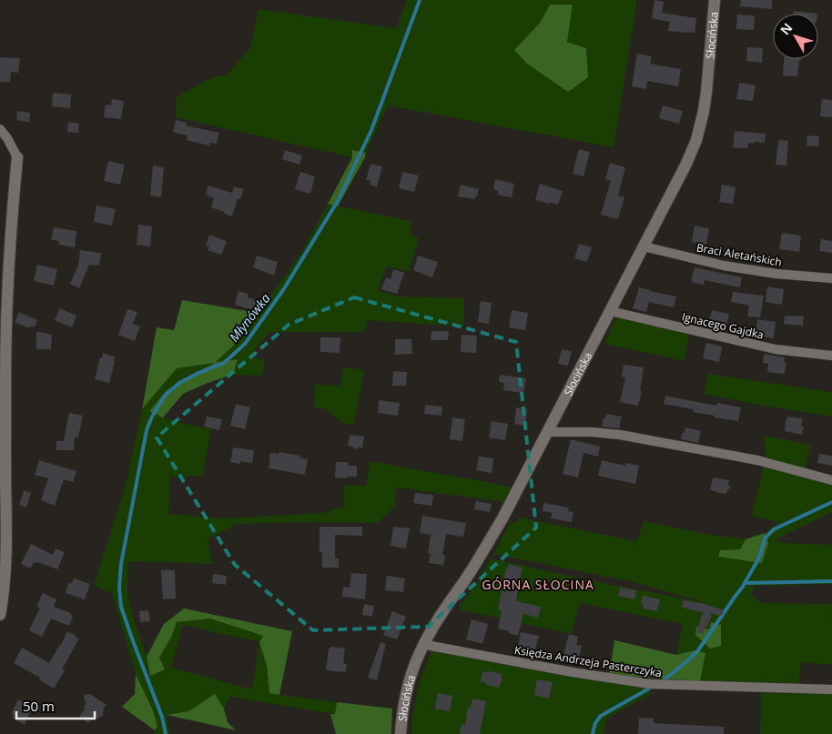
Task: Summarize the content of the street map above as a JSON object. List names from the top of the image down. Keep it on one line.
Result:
{"streets":{"street":["Słocińska","Braci Aletańskich","Ignacego Gajdka","Księdza Andrzeja Pasterczyka"]},"crossings":[["Słocińska","Braci Aletańskich"],["Słocińska","Ignacego Gajdka"],["Słocińska","Księdza Andrzeja Pasterczyka"]],"districts":["GÓRNA SŁOCINA"],"water":["Młynówka"],"scale_bar":"50 m","north":"top left"}
